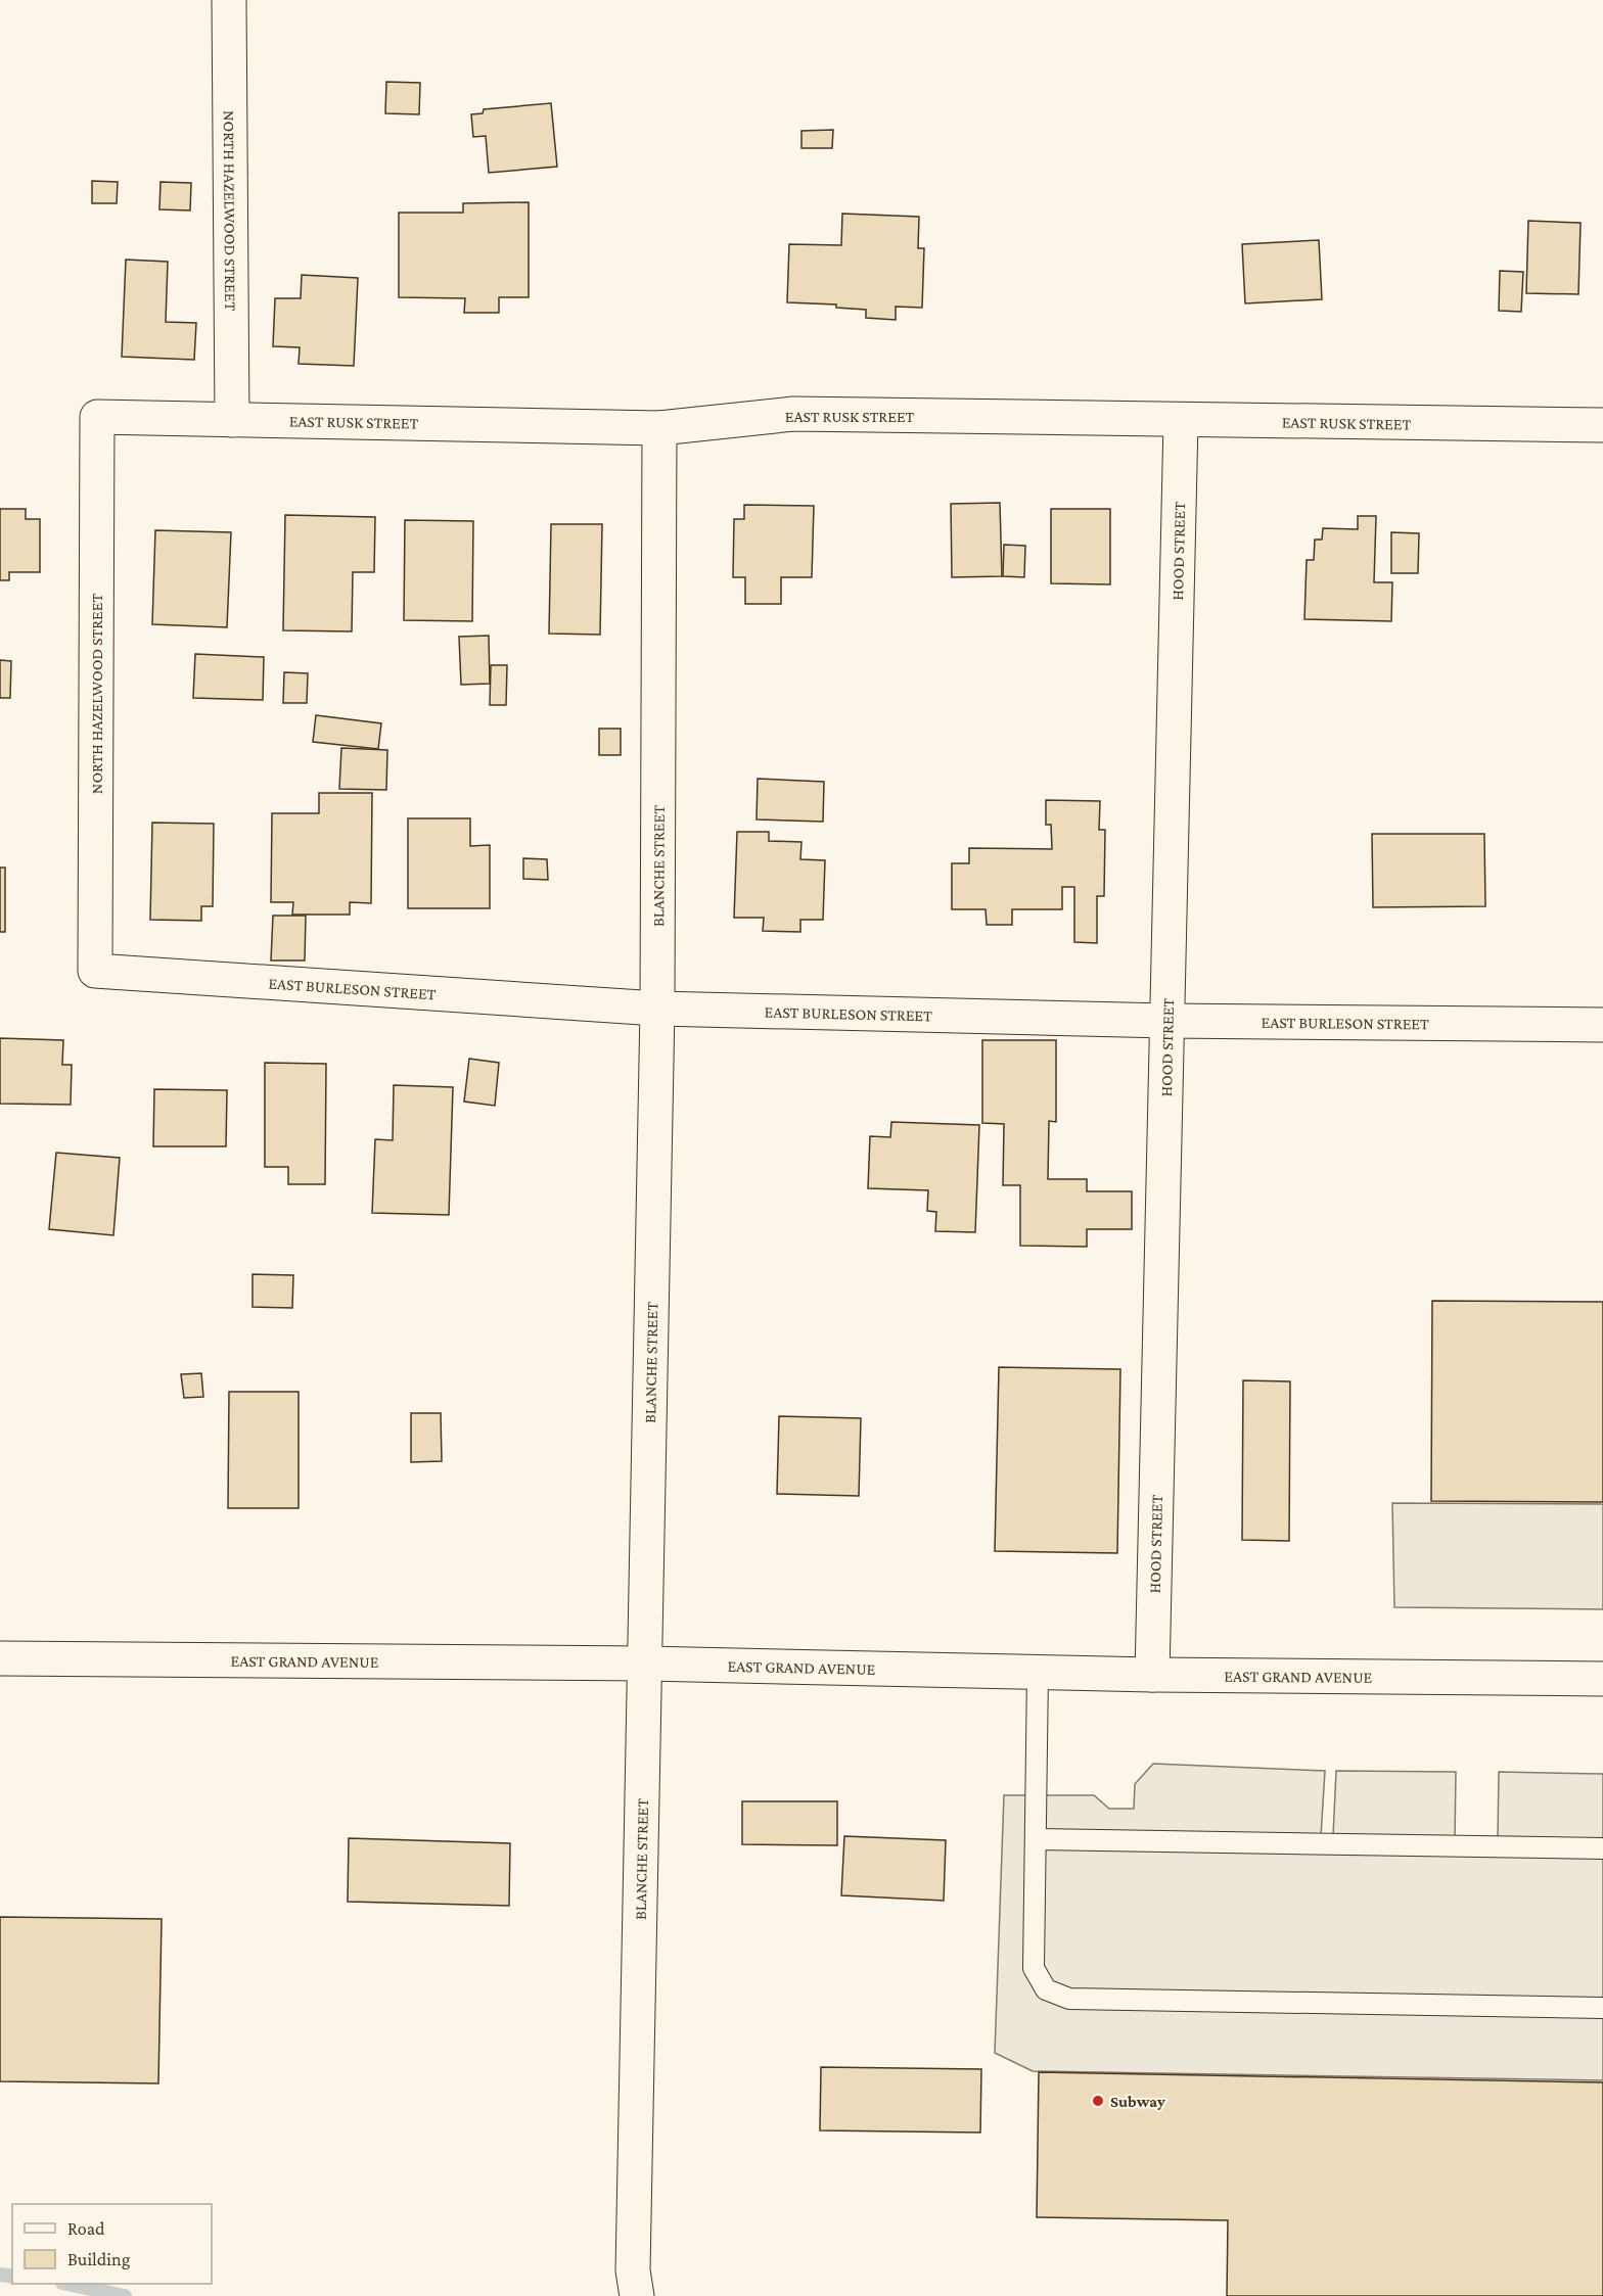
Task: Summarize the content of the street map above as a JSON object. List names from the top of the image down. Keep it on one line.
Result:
{"streets":{"main road":["NORTH HAZELWOOD STREET","EAST RUSK STREET","HOOD STREET","BLANCHE STREET","EAST BURLESON STREET","EAST GRAND AVENUE"]},"crossings":[["NORTH HAZELWOOD STREET","EAST RUSK STREET"],["NORTH HAZELWOOD STREET","EAST BURLESON STREET"],["EAST RUSK STREET","HOOD STREET"],["EAST RUSK STREET","BLANCHE STREET"],["HOOD STREET","EAST BURLESON STREET"],["HOOD STREET","EAST GRAND AVENUE"],["BLANCHE STREET","EAST BURLESON STREET"],["BLANCHE STREET","EAST GRAND AVENUE"]],"places":["Subway"],"legend":["Road","Building"]}
